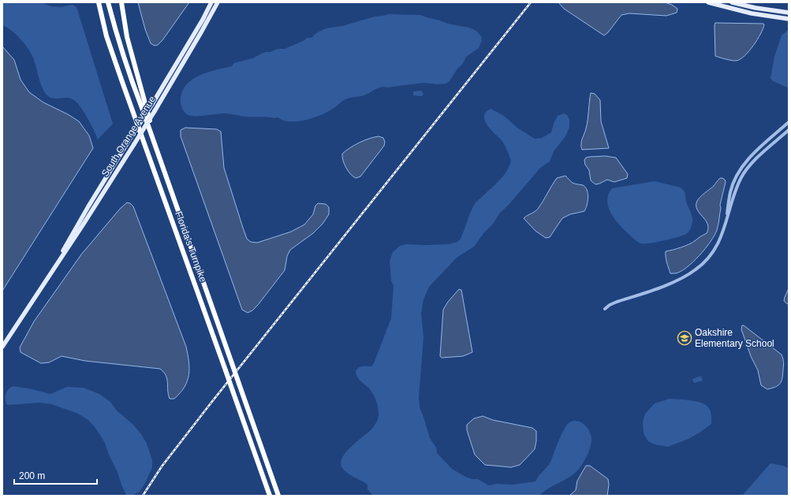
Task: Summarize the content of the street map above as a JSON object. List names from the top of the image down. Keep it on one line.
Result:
{"streets":{"highway":["Florida's Turnpike"],"main road":["South Orange Avenue"]},"places":{"school or university":["Oakshire Elementary School"]},"scale_bar":"200 m"}
